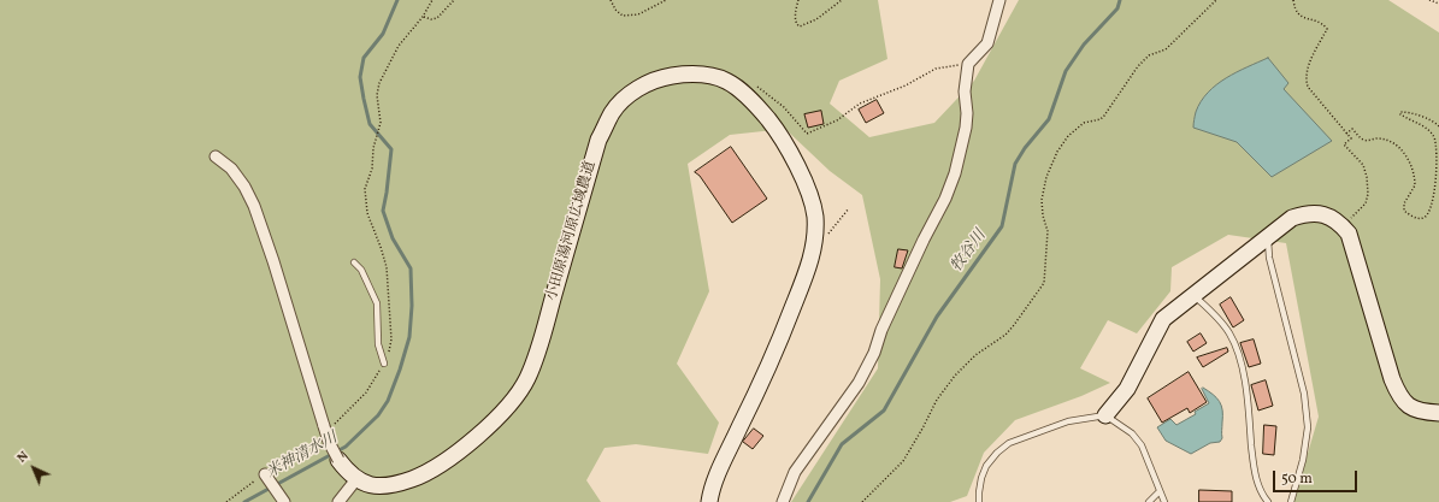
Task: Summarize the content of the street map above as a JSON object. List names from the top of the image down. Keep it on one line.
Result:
{"streets":{"street":["小田原湯河原広域農道"]},"water":["牧谷川","米神清水川"],"scale_bar":"50 m","north":"top left"}
